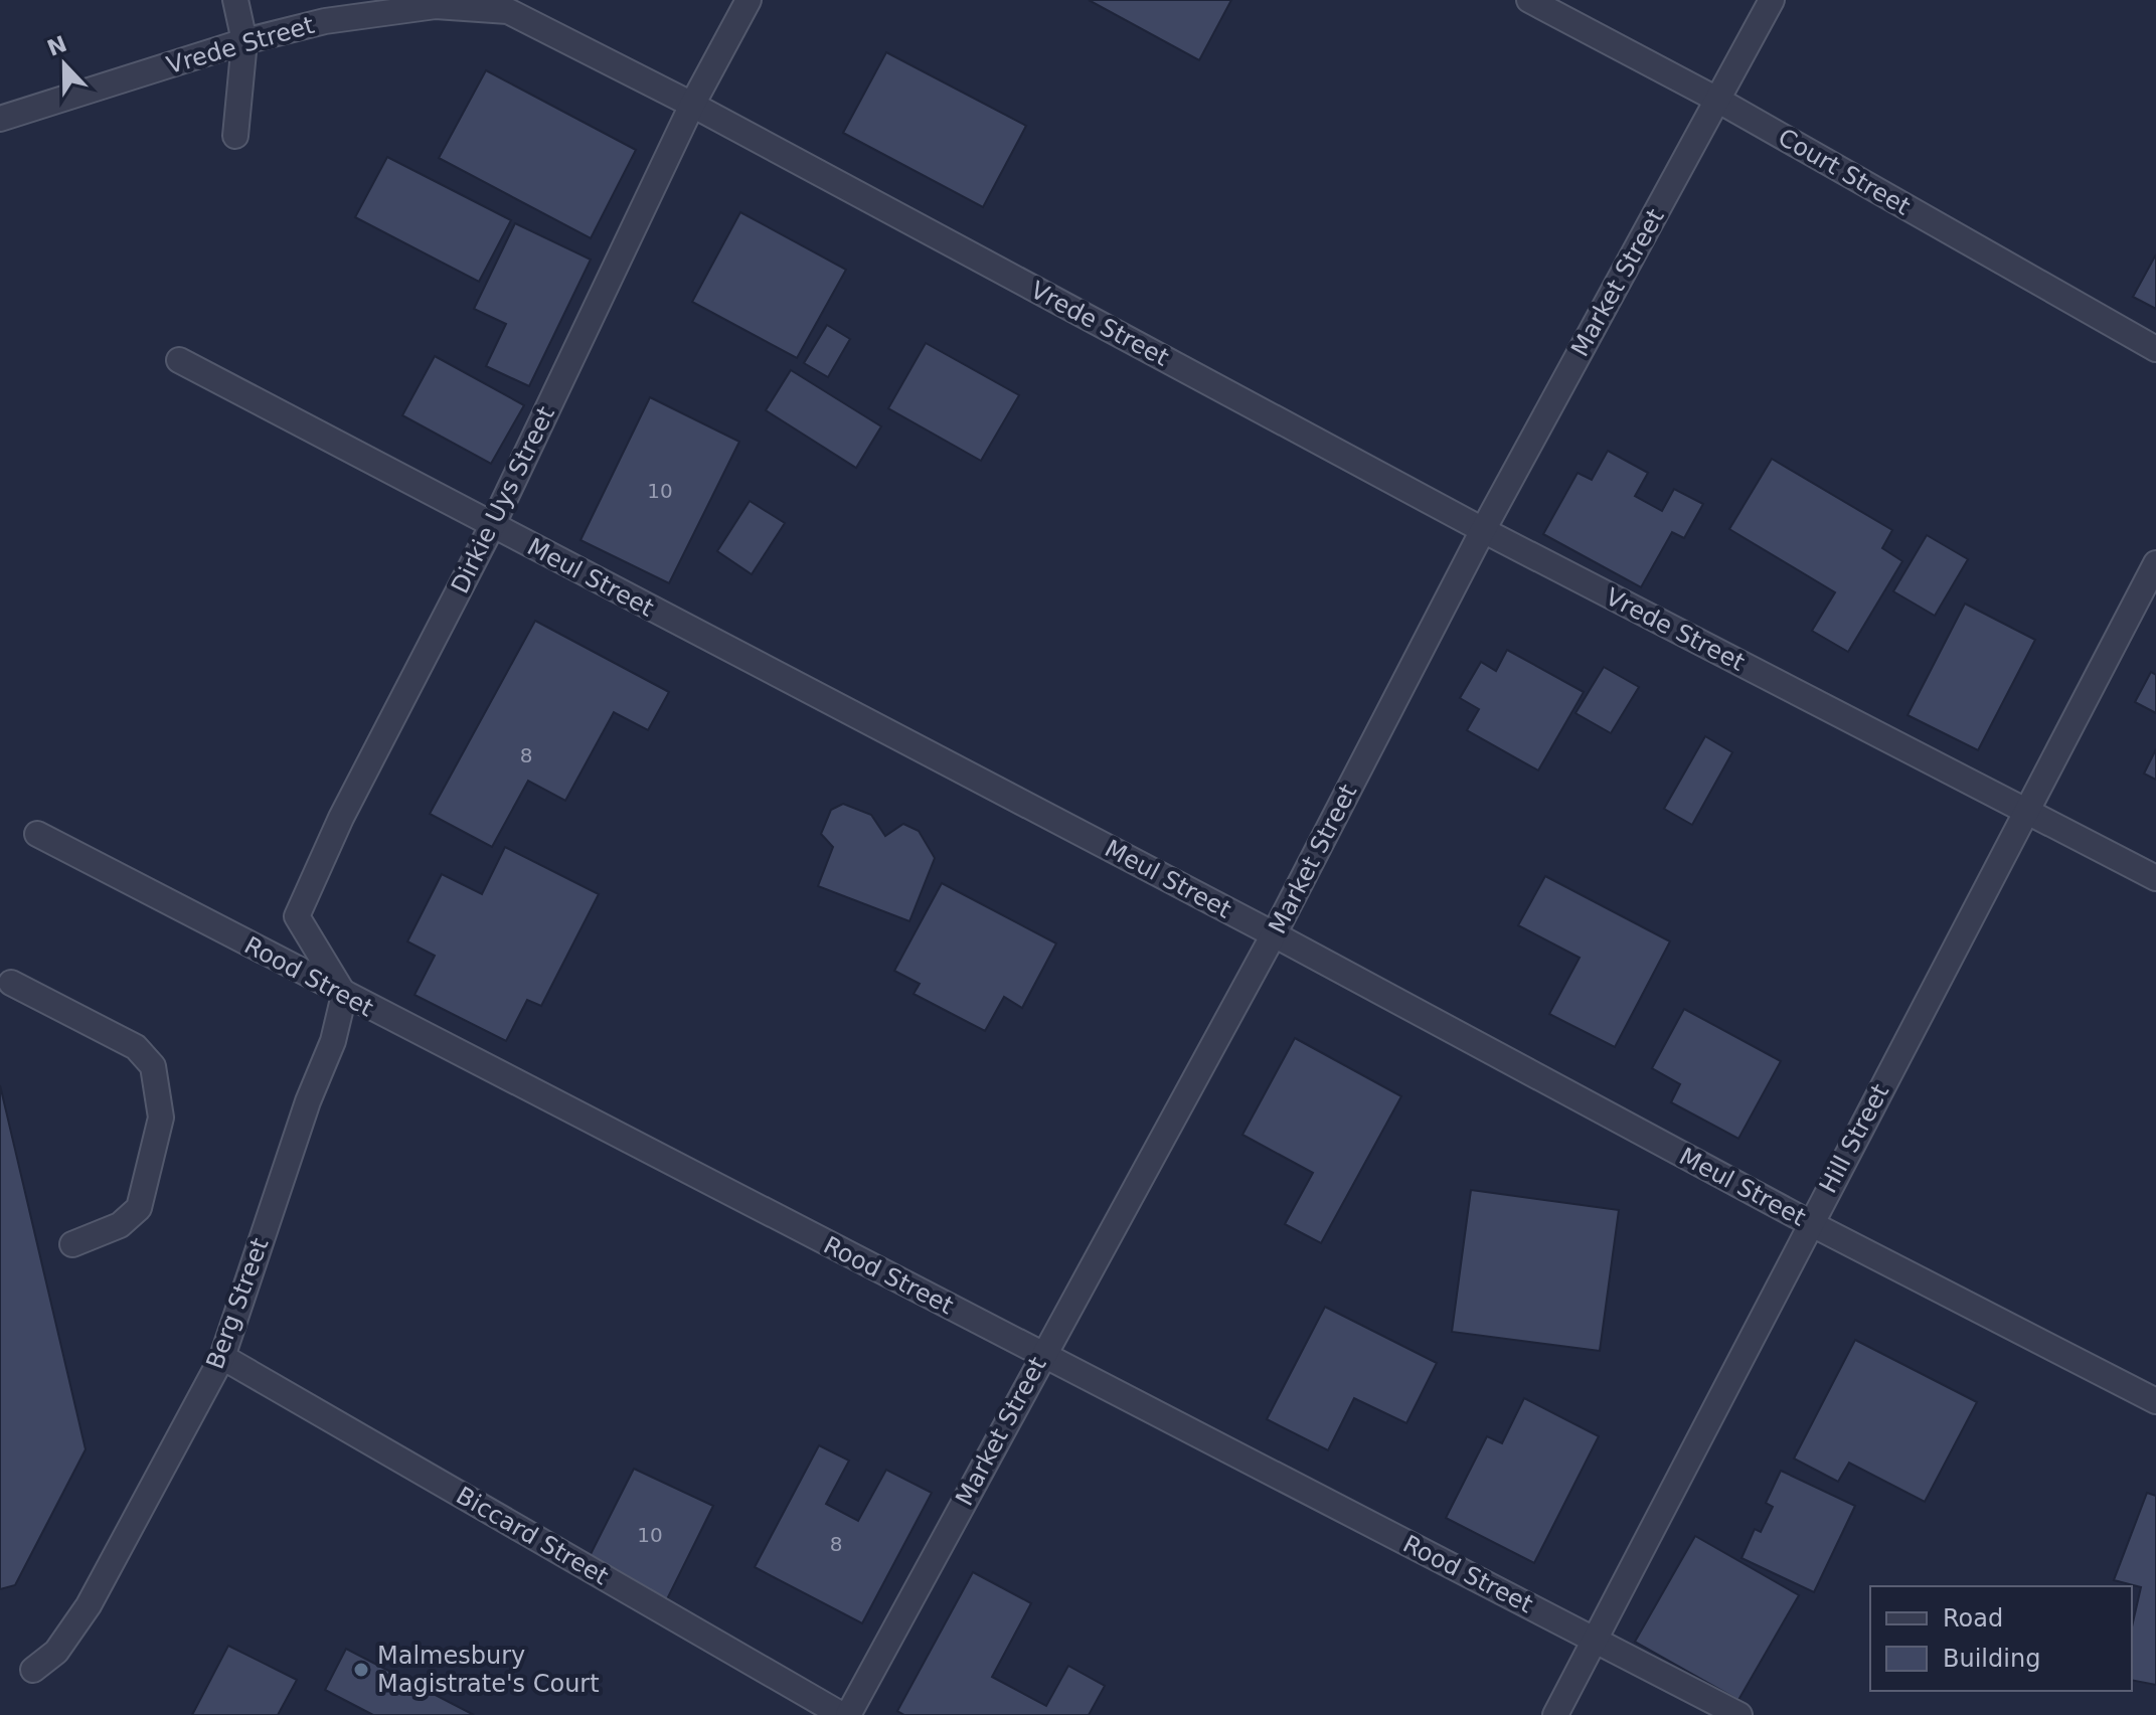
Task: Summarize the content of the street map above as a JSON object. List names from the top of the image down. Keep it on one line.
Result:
{"streets":{"street":["Vrede Street","Court Street","Market Street","Dirkie Uys Street","Meul Street","Rood Street","Hill Street","Berg Street","Biccard Street"]},"crossings":[["Vrede Street","Market Street"],["Vrede Street","Dirkie Uys Street"],["Vrede Street","Hill Street"],["Court Street","Market Street"],["Market Street","Meul Street"],["Market Street","Rood Street"],["Dirkie Uys Street","Meul Street"],["Dirkie Uys Street","Rood Street"],["Dirkie Uys Street","Berg Street"],["Meul Street","Hill Street"],["Rood Street","Hill Street"],["Rood Street","Berg Street"],["Berg Street","Biccard Street"]],"places":["Malmesbury Magistrate's Court"],"house_numbers":["10","8","10","8"],"legend":["Road","Building"],"north":"top"}
